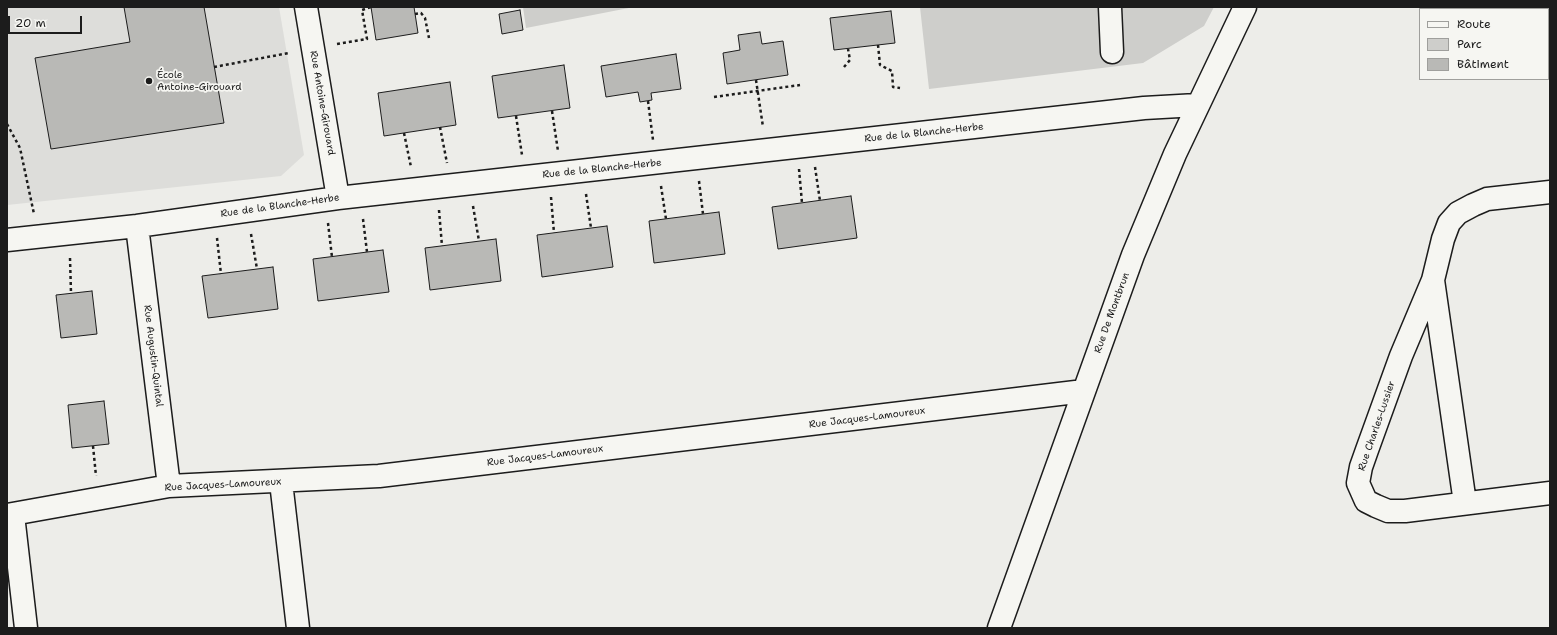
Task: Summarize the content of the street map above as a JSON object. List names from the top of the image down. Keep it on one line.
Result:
{"streets":{"street":["Rue Antoine-Girouard","Rue de la Blanche-Herbe","Rue De Montbrun","Rue Augustin-Quintal","Rue Jacques-Lamoureux","Rue Charles-Lussier"]},"crossings":[["Rue Antoine-Girouard","Rue de la Blanche-Herbe"],["Rue de la Blanche-Herbe","Rue De Montbrun"],["Rue de la Blanche-Herbe","Rue Augustin-Quintal"],["Rue De Montbrun","Rue Jacques-Lamoureux"],["Rue Augustin-Quintal","Rue Jacques-Lamoureux"]],"places":["École Antoine-Girouard"],"legend":["Route","Parc","Bâtiment"],"scale_bar":"20 m"}
